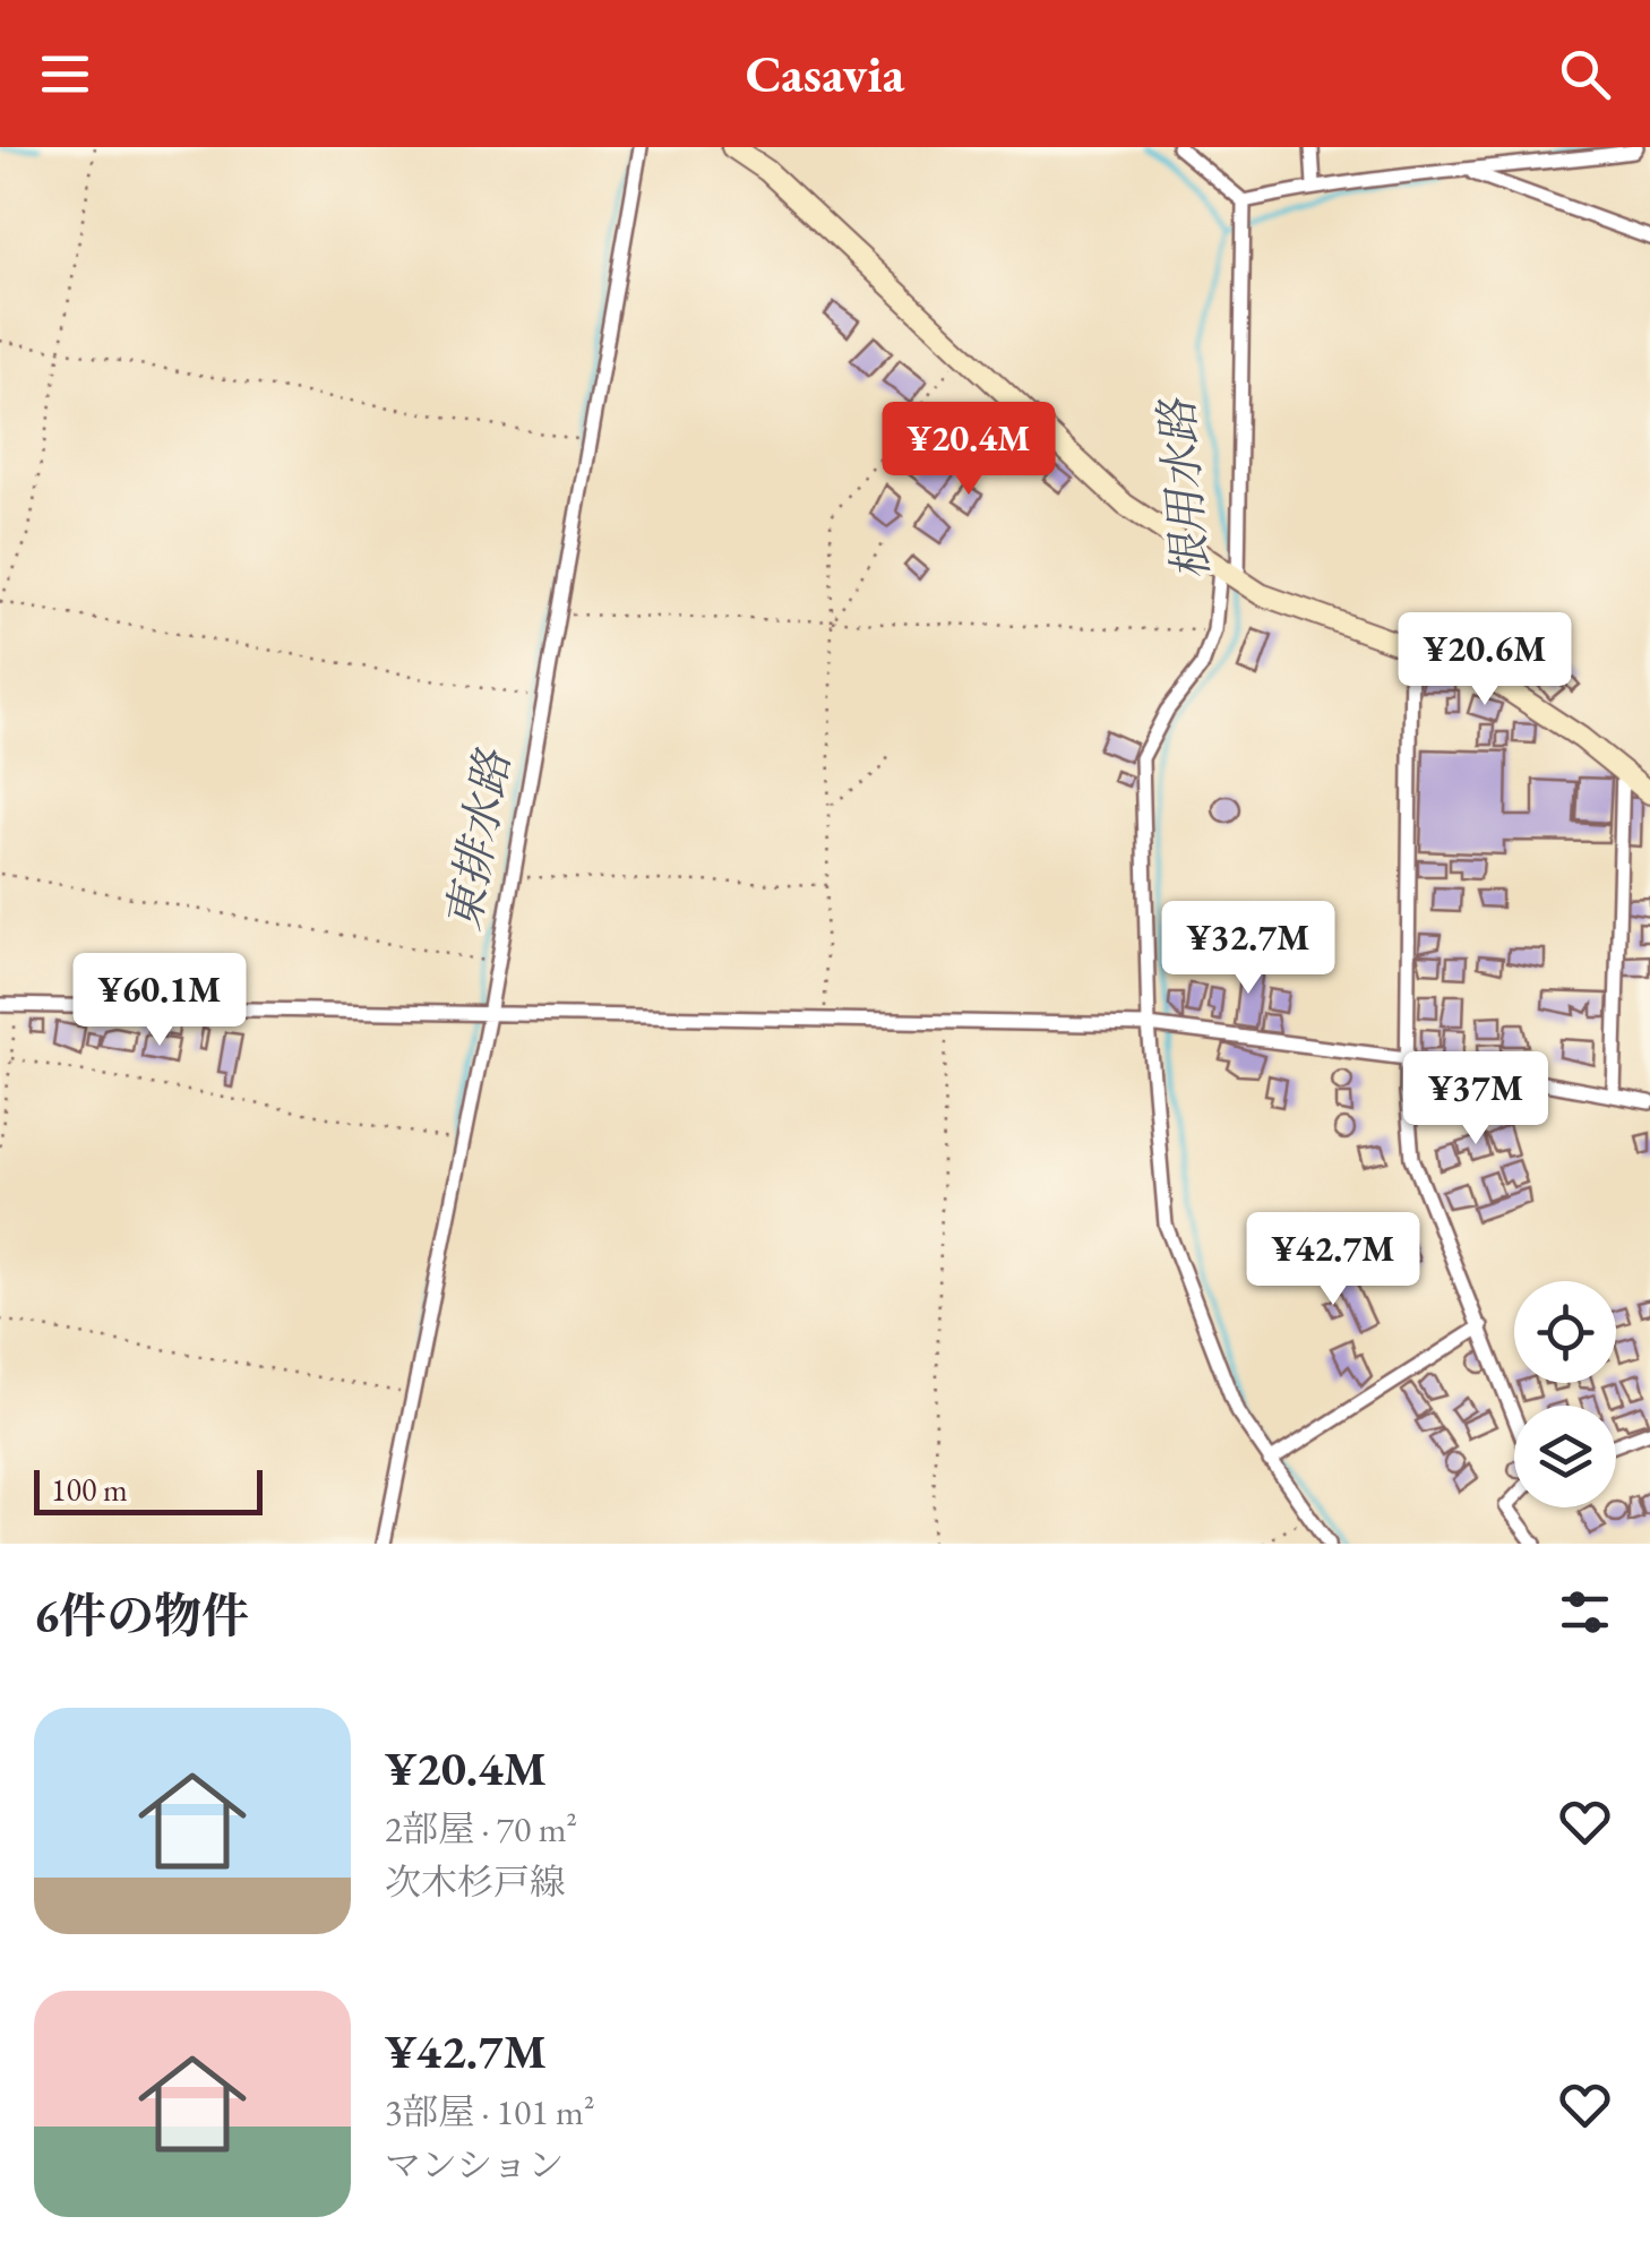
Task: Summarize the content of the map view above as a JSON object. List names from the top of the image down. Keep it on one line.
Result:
{"water":["根用水路","東排水路"],"scale_bar":"100 m","page":{"header":"Casavia","price":["¥20.4M","¥20.6M","¥32.7M","¥60.1M","¥37M","¥42.7M"],"scale":"100 m","heading":"6件の物件","list":[{"name":"¥20.4M","note":"2部屋 · 70 m² · 次木杉戸線"},{"name":"¥42.7M","note":"3部屋 · 101 m² · マンション"}]}}
